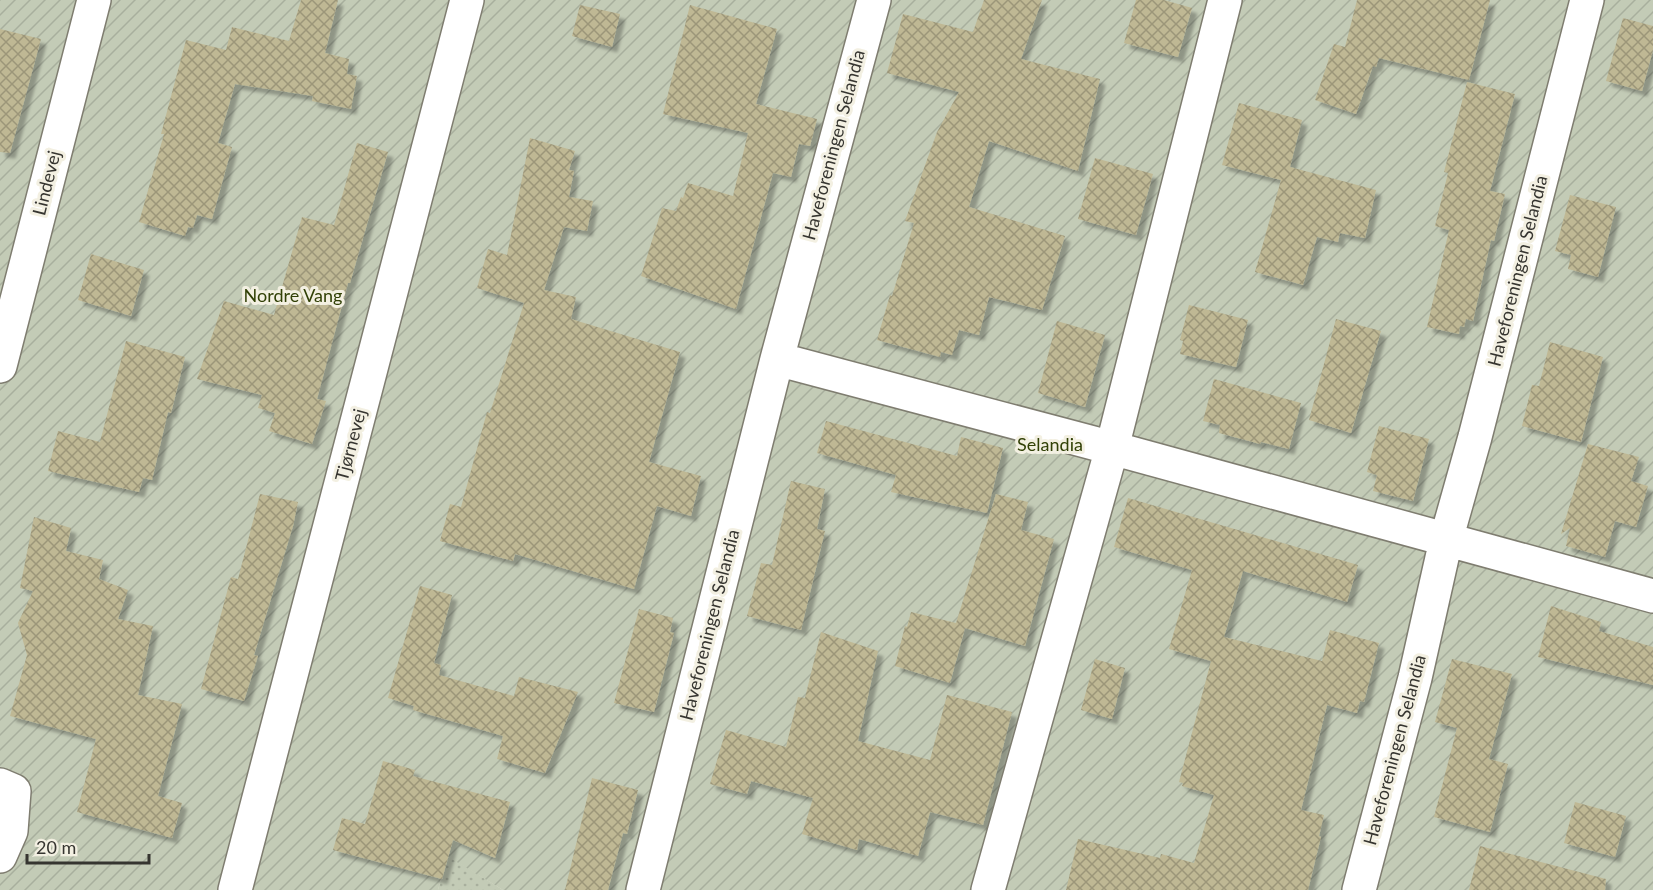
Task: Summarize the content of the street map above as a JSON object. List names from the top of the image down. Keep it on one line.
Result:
{"streets":{"street":["Haveforeningen Selandia","Lindevej","Tjørnevej"]},"parks":["Nordre Vang","Selandia"],"scale_bar":"20 m"}
